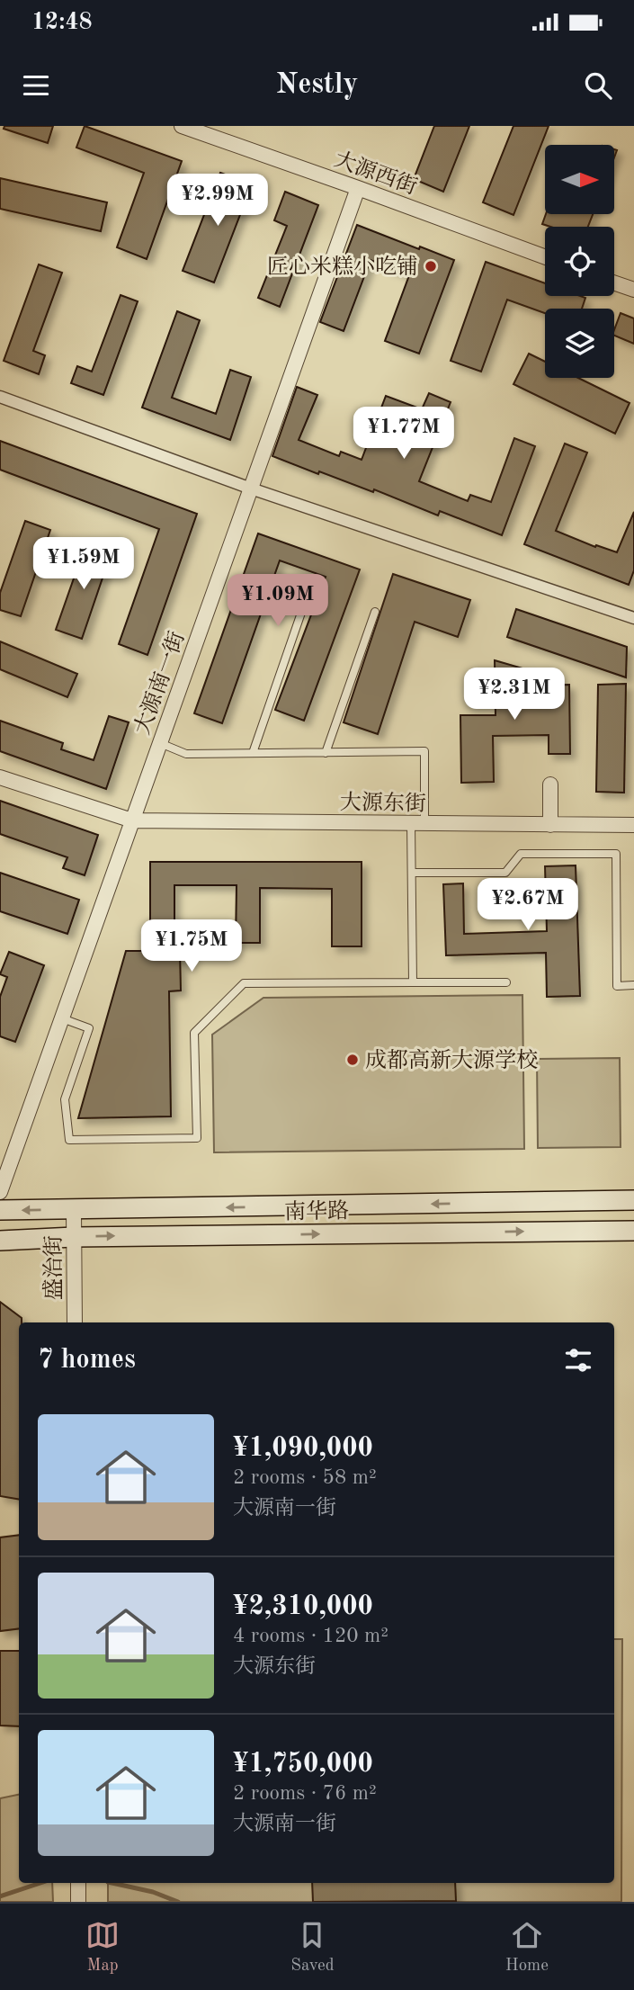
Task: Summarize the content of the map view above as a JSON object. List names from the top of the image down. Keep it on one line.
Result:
{"streets":{"main road":["南华路"],"street":["大源西街","大源南一街","大源东街","盛治街"]},"crossings":[["大源西街","大源南一街"],["大源南一街","大源东街"],["南华路","盛治街"]],"places":["匠心米糕小吃铺","成都高新大源学校"],"north":"right","page":{"status":"12:48","header":"Nestly","price":["¥2.99M","¥1.77M","¥1.59M","¥1.09M","¥2.31M","¥2.67M","¥1.75M"],"heading":"7 homes","list":[{"name":"¥1,090,000","note":"2 rooms · 58 m² · 大源南一街"},{"name":"¥2,310,000","note":"4 rooms · 120 m² · 大源东街"},{"name":"¥1,750,000","note":"2 rooms · 76 m² · 大源南一街"}],"tabs":["Map","Saved","Home"]}}
